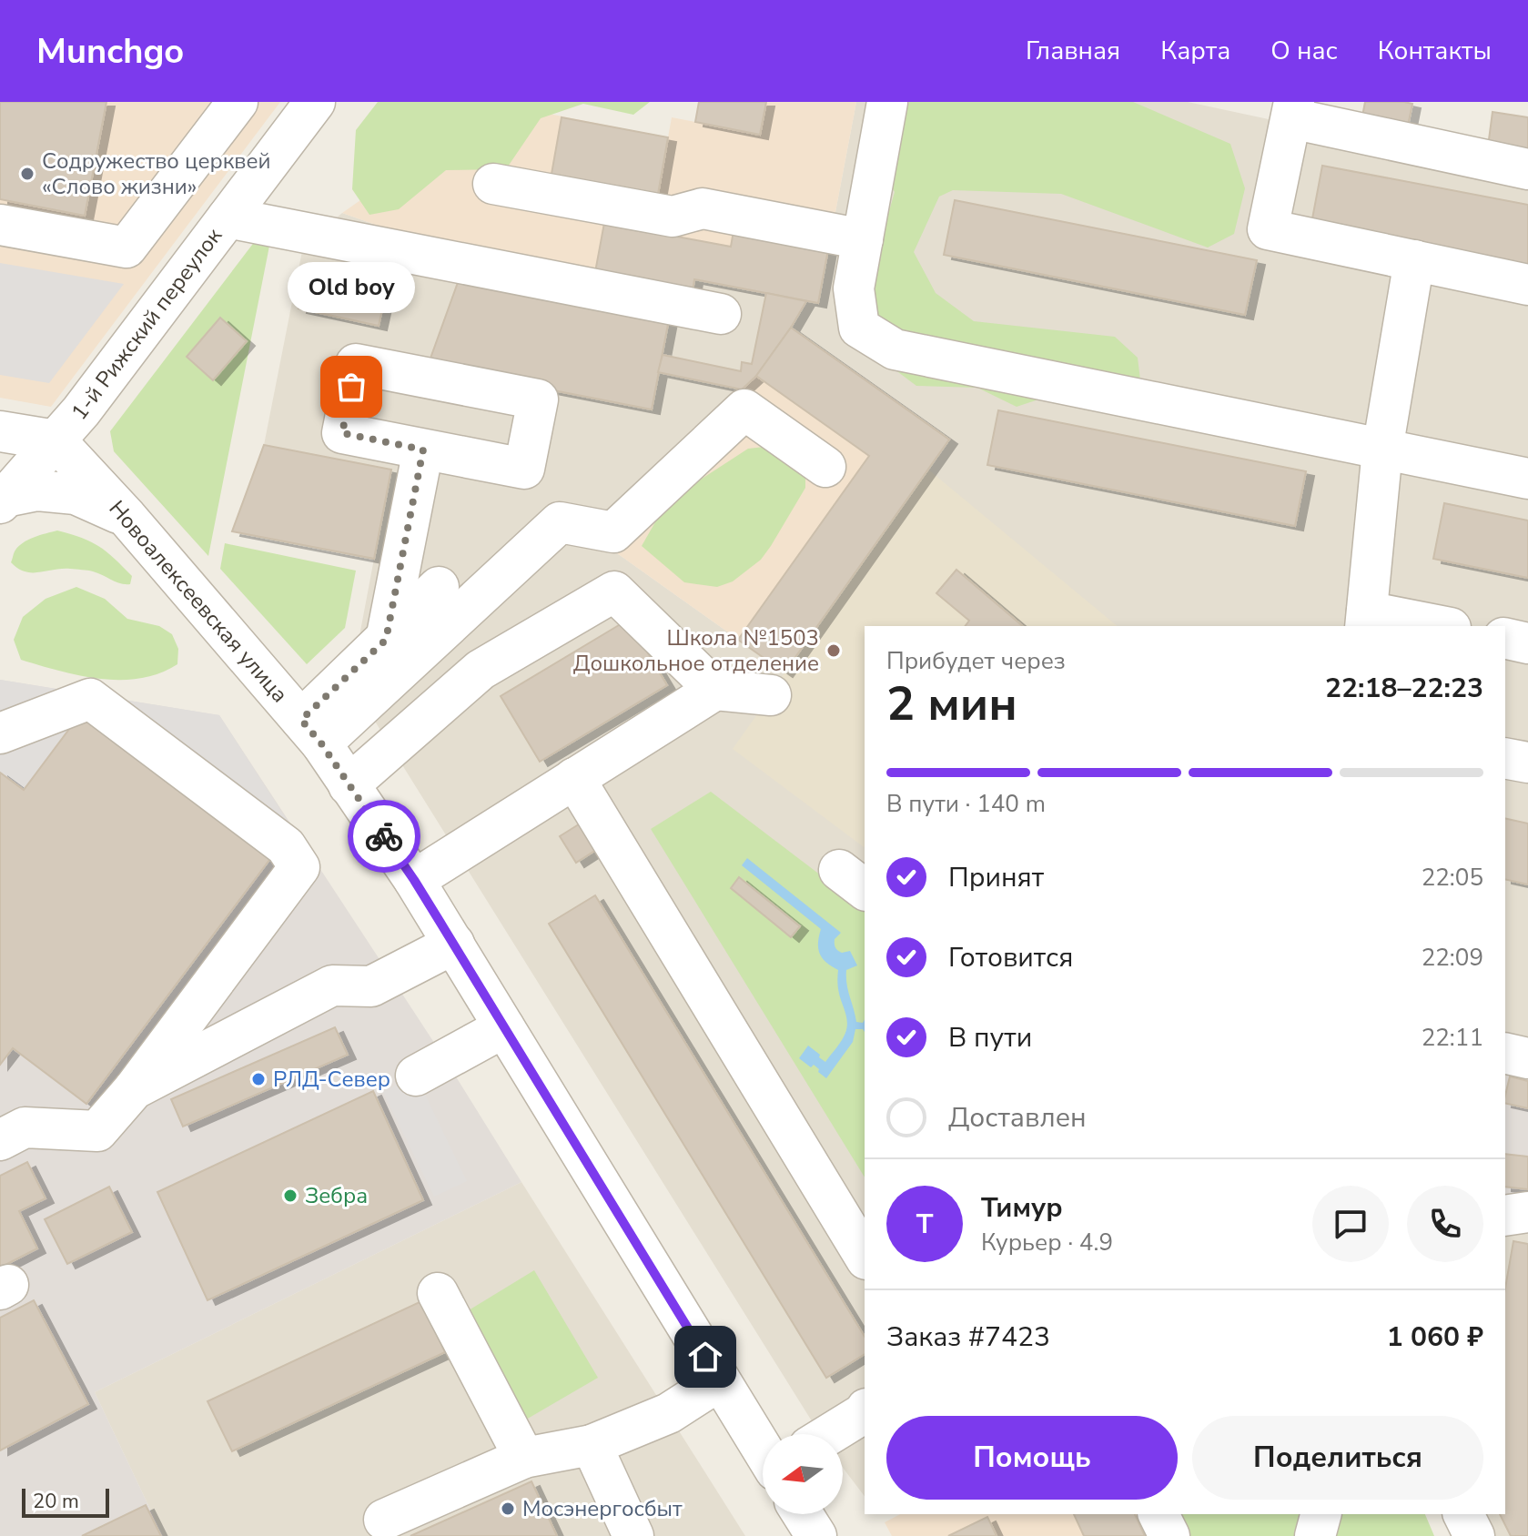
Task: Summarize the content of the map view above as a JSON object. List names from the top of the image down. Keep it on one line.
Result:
{"streets":{"street":["1-й Рижский переулок","Новоалексеевская улица"]},"crossings":[["1-й Рижский переулок","Новоалексеевская улица"]],"places":["Содружество церквей «Слово жизни»","Old boy","Школа №1503 Дошкольное отделение","РЛД-Север","Зебра","Мосэнергосбыт"],"scale_bar":"20 m","north":"left","page":{"header":"Munchgo","nav":["Главная","Карта","О нас","Контакты"],"bubble":"Old boy","heading":["2 мин","Прибудет через","22:18–22:23"],"panel":["Тимур","Курьер · 4.9","Заказ #7423","1 060 ₽"],"bar":"В пути · 140 m","list":[["Принят","22:05"],["Готовится","22:09"],["В пути","22:11"],"Доставлен"],"round":"Т","buttons":["Помощь","Поделиться"],"scale":"20 m"}}
